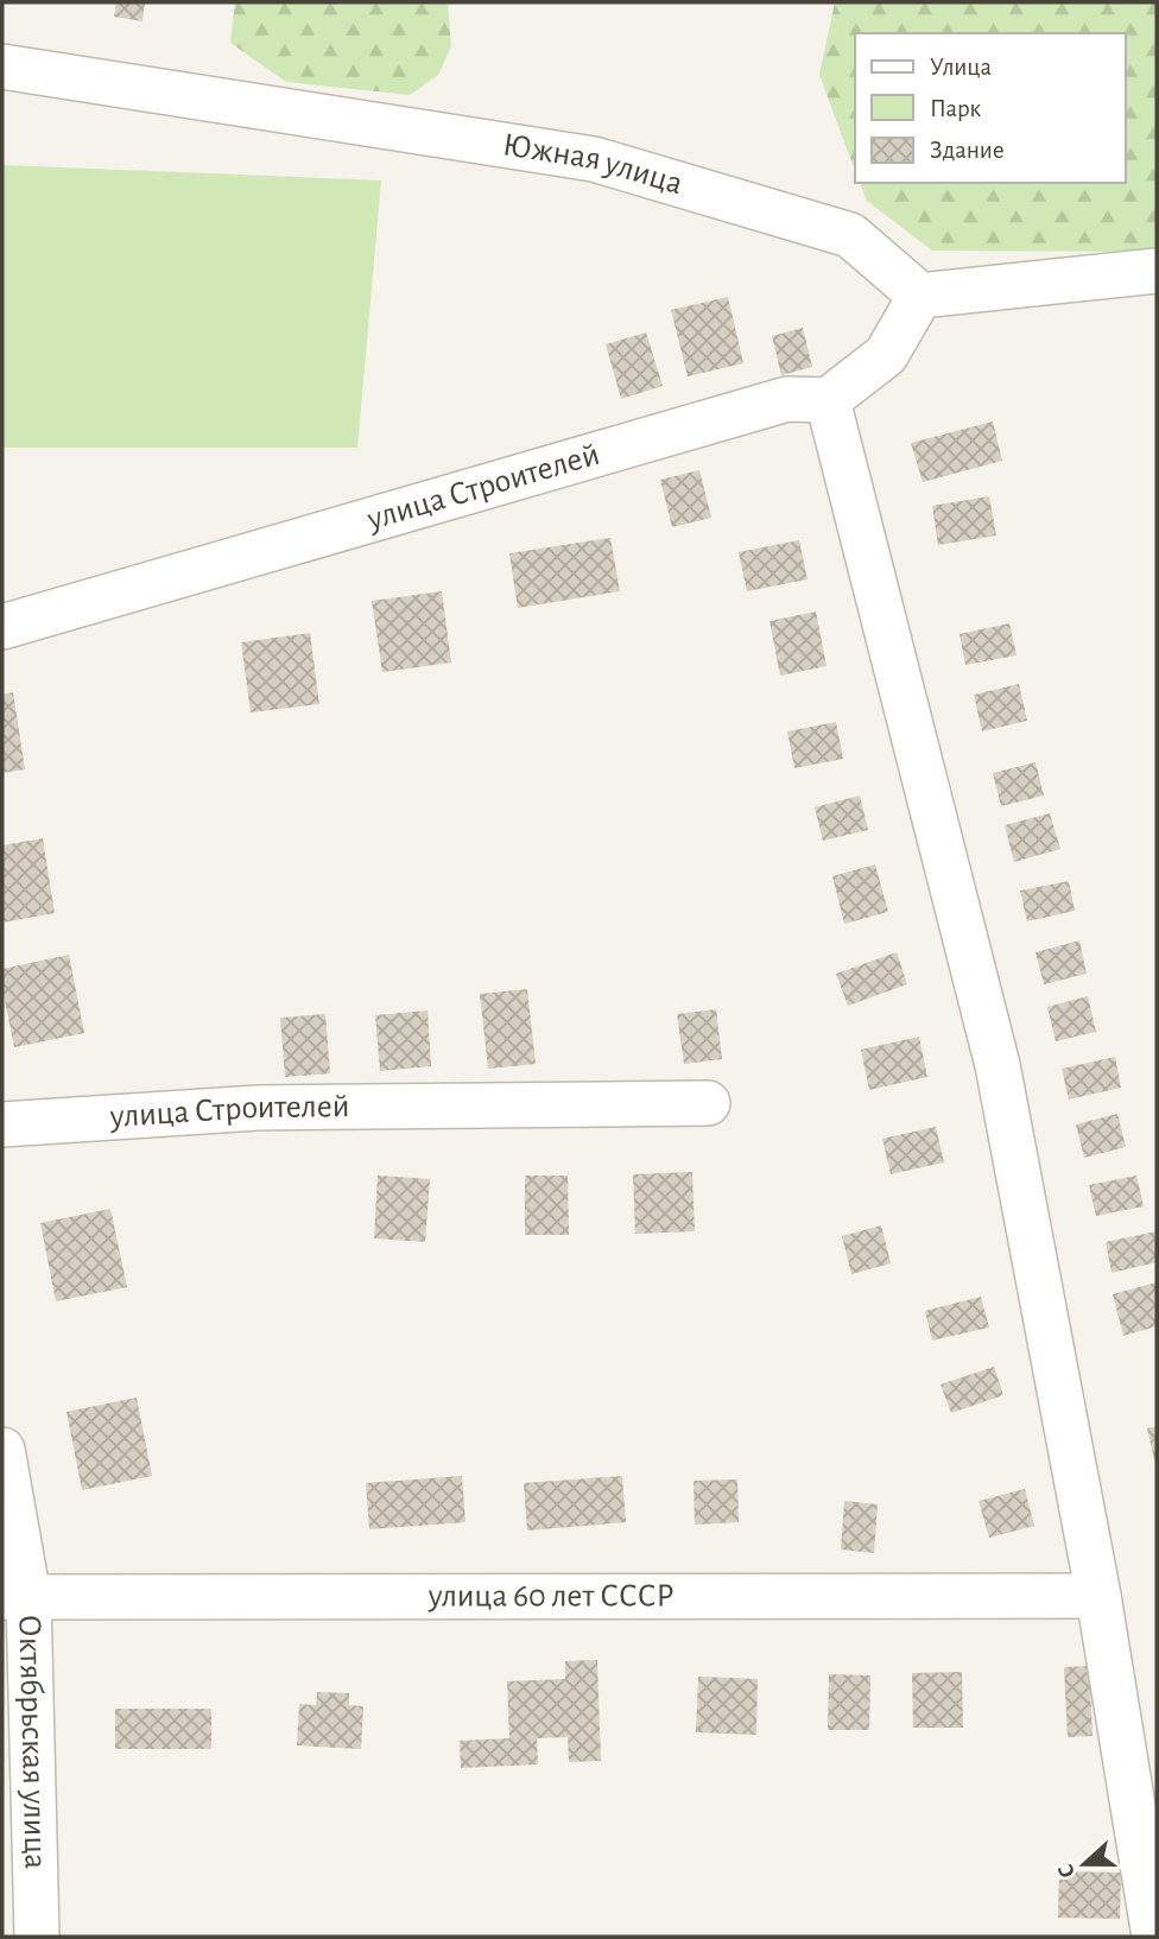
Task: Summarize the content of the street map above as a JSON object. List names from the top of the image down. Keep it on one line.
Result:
{"streets":{"street":["Южная улица","улица Строителей","улица 60 лет СССР","Октябрьская улица"]},"crossings":[["улица 60 лет СССР","Октябрьская улица"]],"legend":["Улица","Парк","Здание"],"north":"left"}
